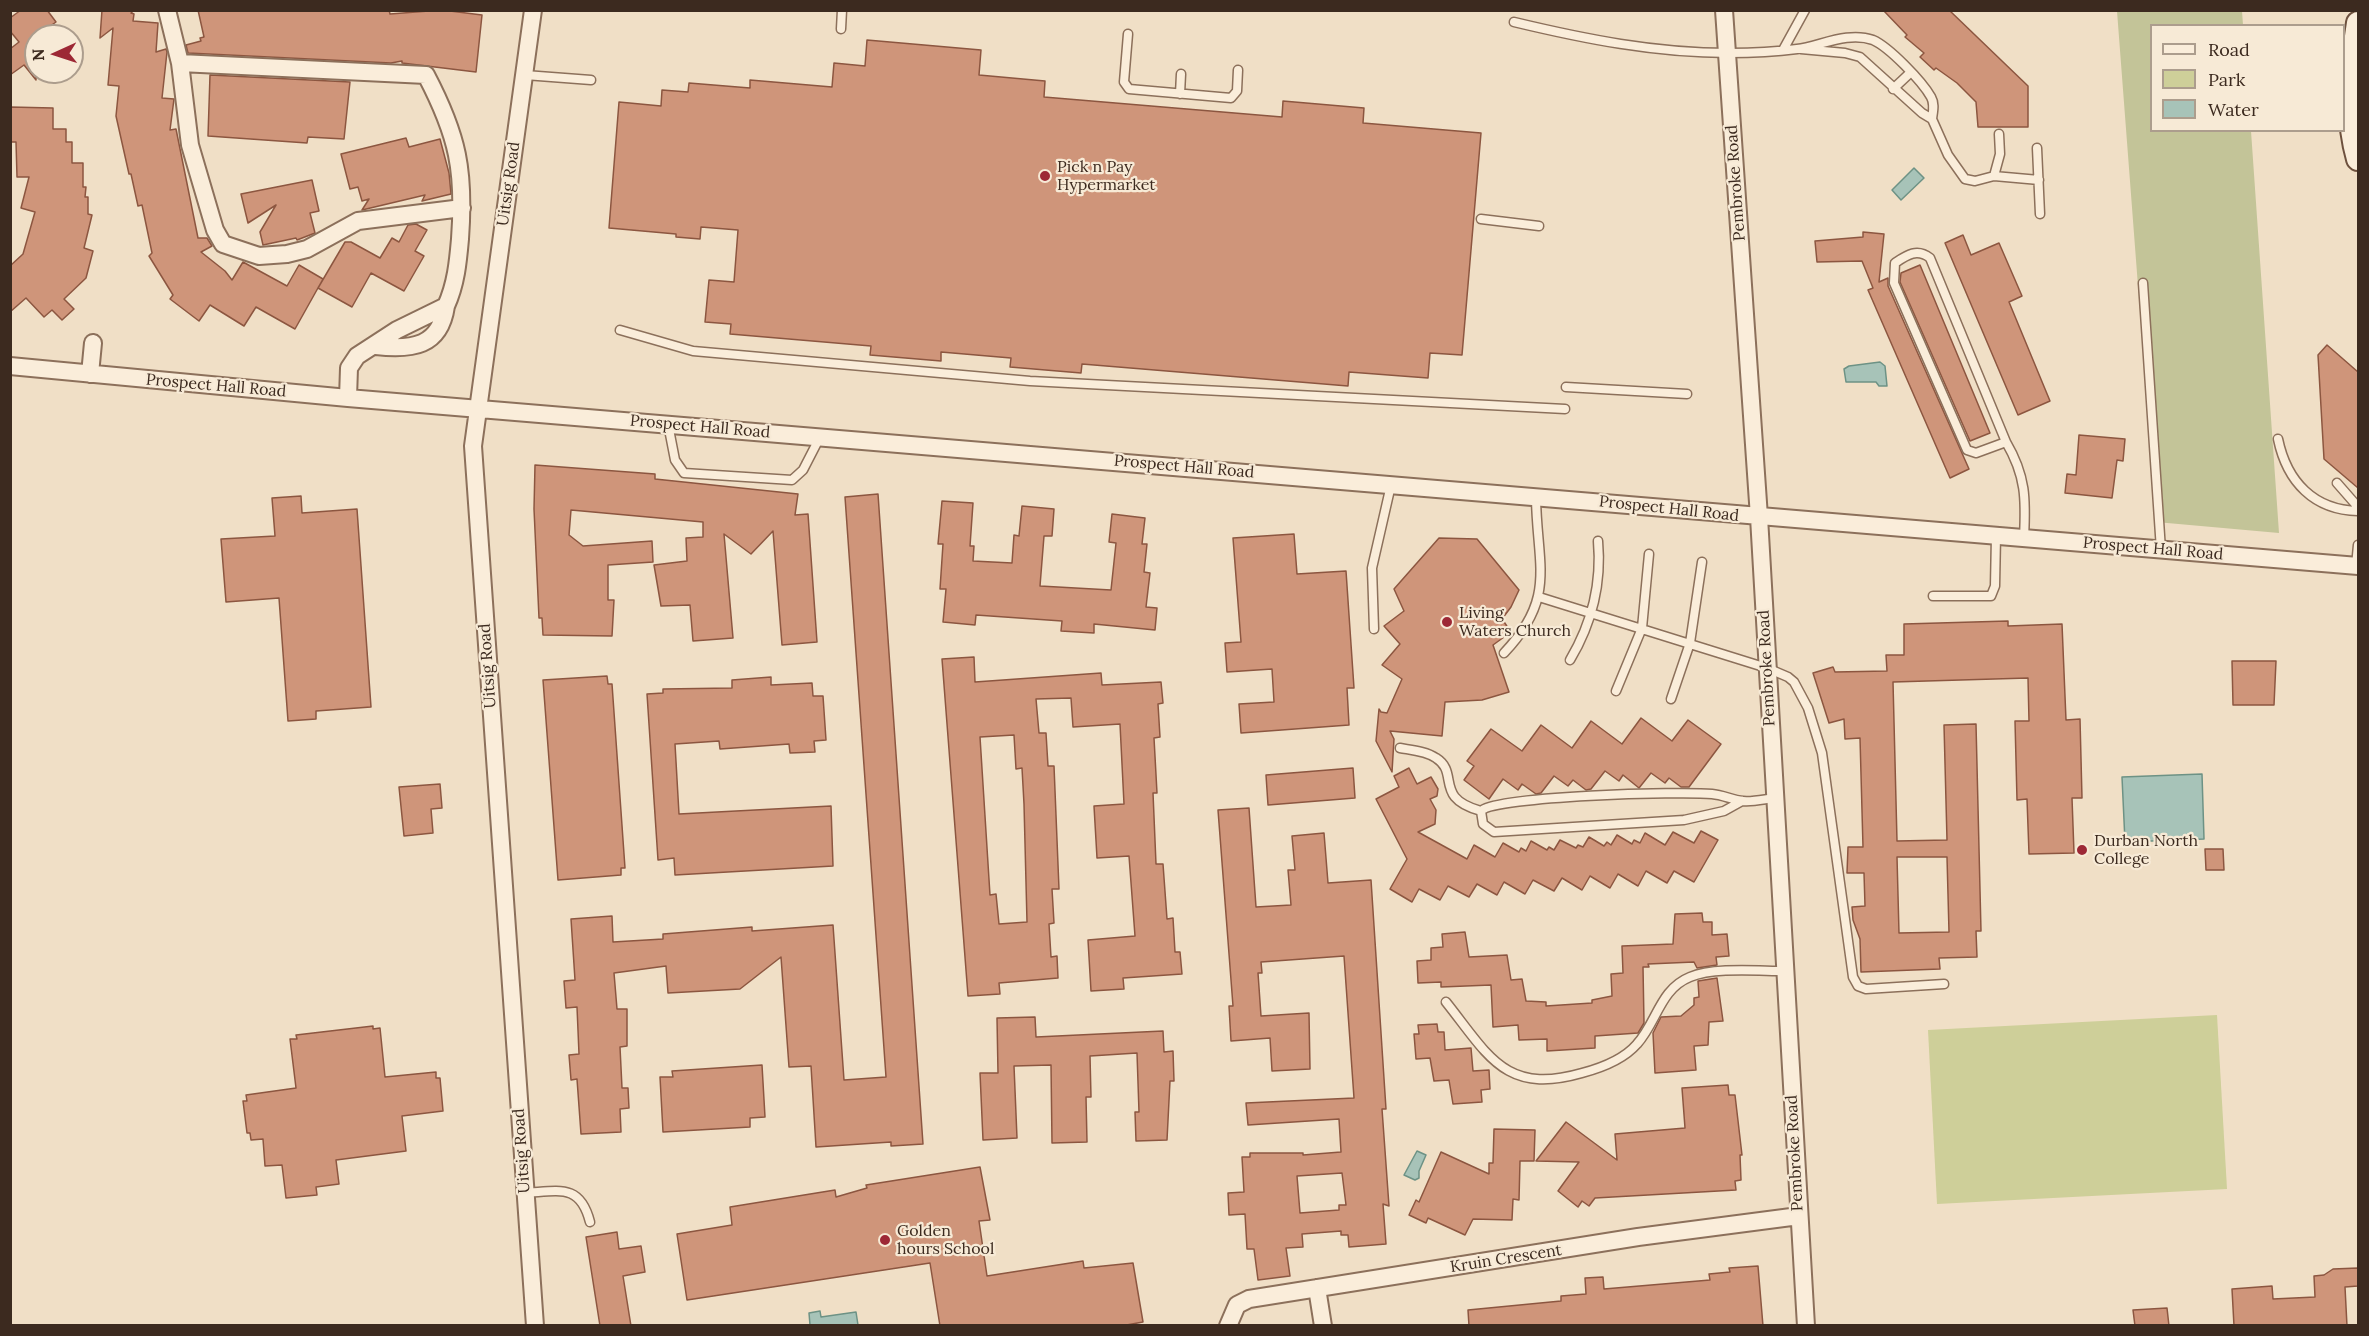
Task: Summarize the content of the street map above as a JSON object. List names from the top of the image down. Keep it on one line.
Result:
{"streets":{"street":["Pembroke Road","Uitsig Road","Prospect Hall Road","Kruin Crescent"]},"crossings":[["Pembroke Road","Prospect Hall Road"],["Pembroke Road","Kruin Crescent"],["Uitsig Road","Prospect Hall Road"]],"places":["Pick n Pay Hypermarket","Living Waters Church","Durban North College","Golden hours School"],"legend":["Road","Park","Water"],"north":"left"}
